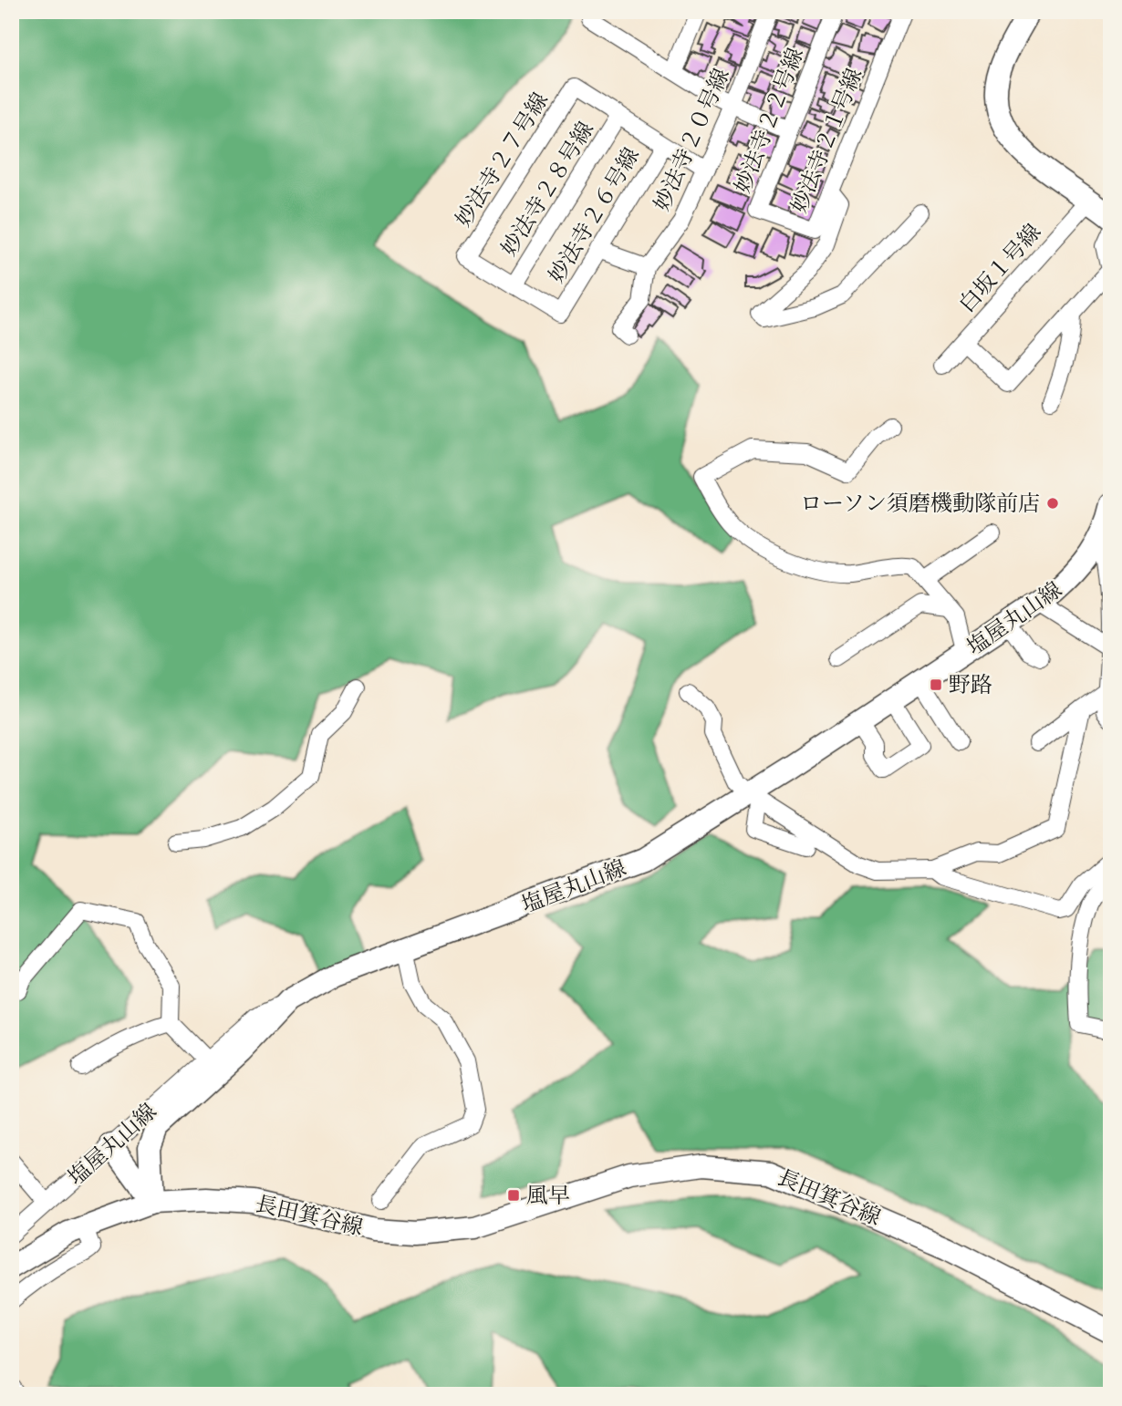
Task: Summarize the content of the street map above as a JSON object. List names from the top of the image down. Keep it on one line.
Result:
{"streets":{"street":["妙法寺２２号線","妙法寺２０号線","妙法寺２１号線","妙法寺２７号線","妙法寺２８号線","妙法寺２６号線","白坂１号線","塩屋丸山線","長田箕谷線"]},"crossings":[["妙法寺２２号線","妙法寺２１号線"],["妙法寺２７号線","妙法寺２８号線"],["妙法寺２７号線","妙法寺２６号線"],["妙法寺２８号線","妙法寺２６号線"]],"places":{"other":["ローソン須磨機動隊前店"],"transit":["野路","風早"]}}
